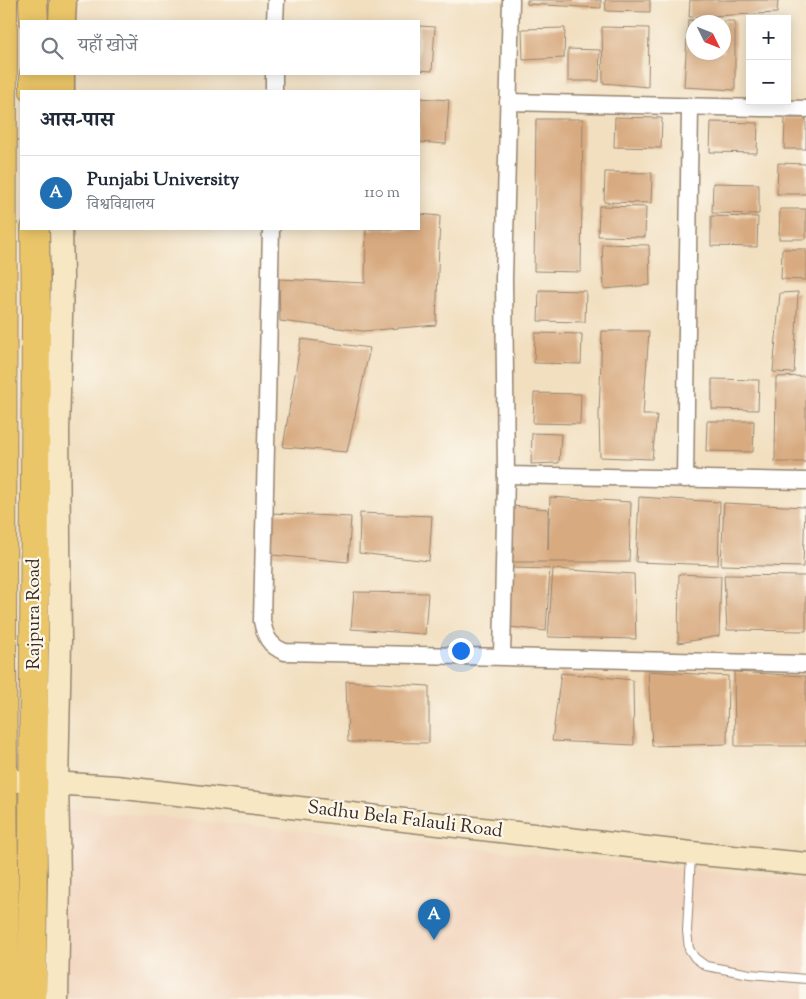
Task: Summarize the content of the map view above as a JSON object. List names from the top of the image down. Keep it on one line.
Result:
{"streets":{"highway":["Rajpura Road"],"street":["Sadhu Bela Falauli Road"]},"crossings":[["Rajpura Road","Sadhu Bela Falauli Road"]],"north":"bottom right","page":{"map_buttons":["+","−"],"search":"यहाँ खोजें","heading":"आस-पास","list":[{"mark":"A","name":"Punjabi University","note":"विश्वविद्यालय","value":"110 m"}],"pins":"A"}}
